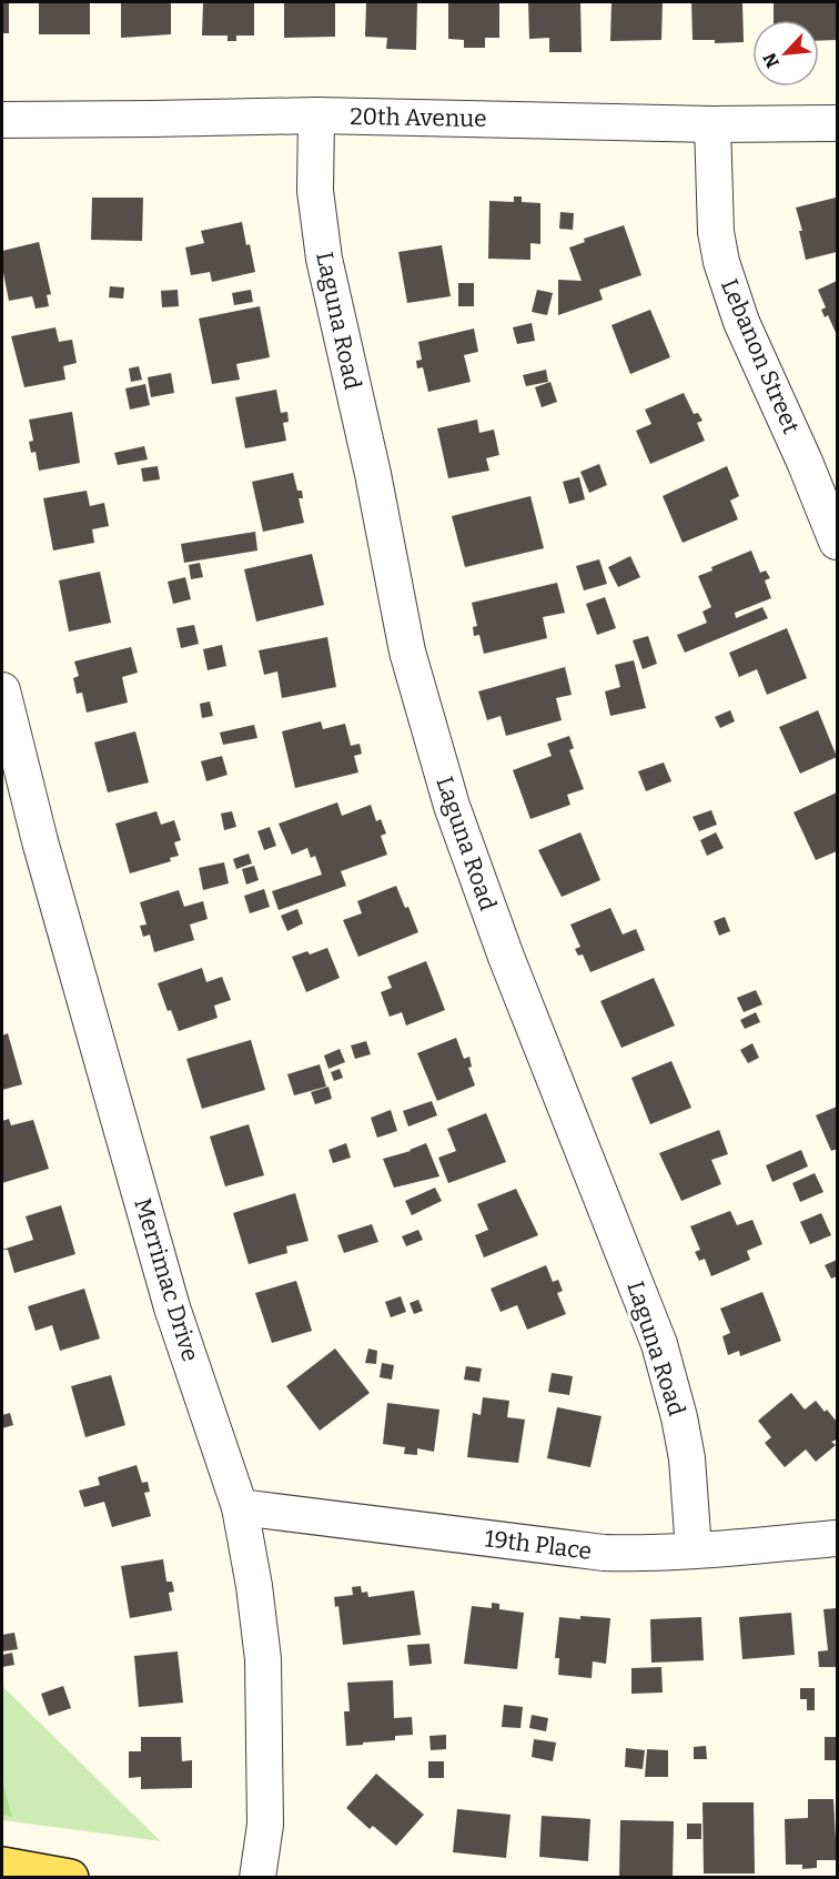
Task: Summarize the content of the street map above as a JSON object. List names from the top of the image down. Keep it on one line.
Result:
{"streets":{"street":["20th Avenue","Laguna Road","Lebanon Street","Merrimac Drive","19th Place"]},"crossings":[["20th Avenue","Laguna Road"],["20th Avenue","Lebanon Street"],["Laguna Road","19th Place"],["Merrimac Drive","19th Place"]],"north":"bottom left"}
